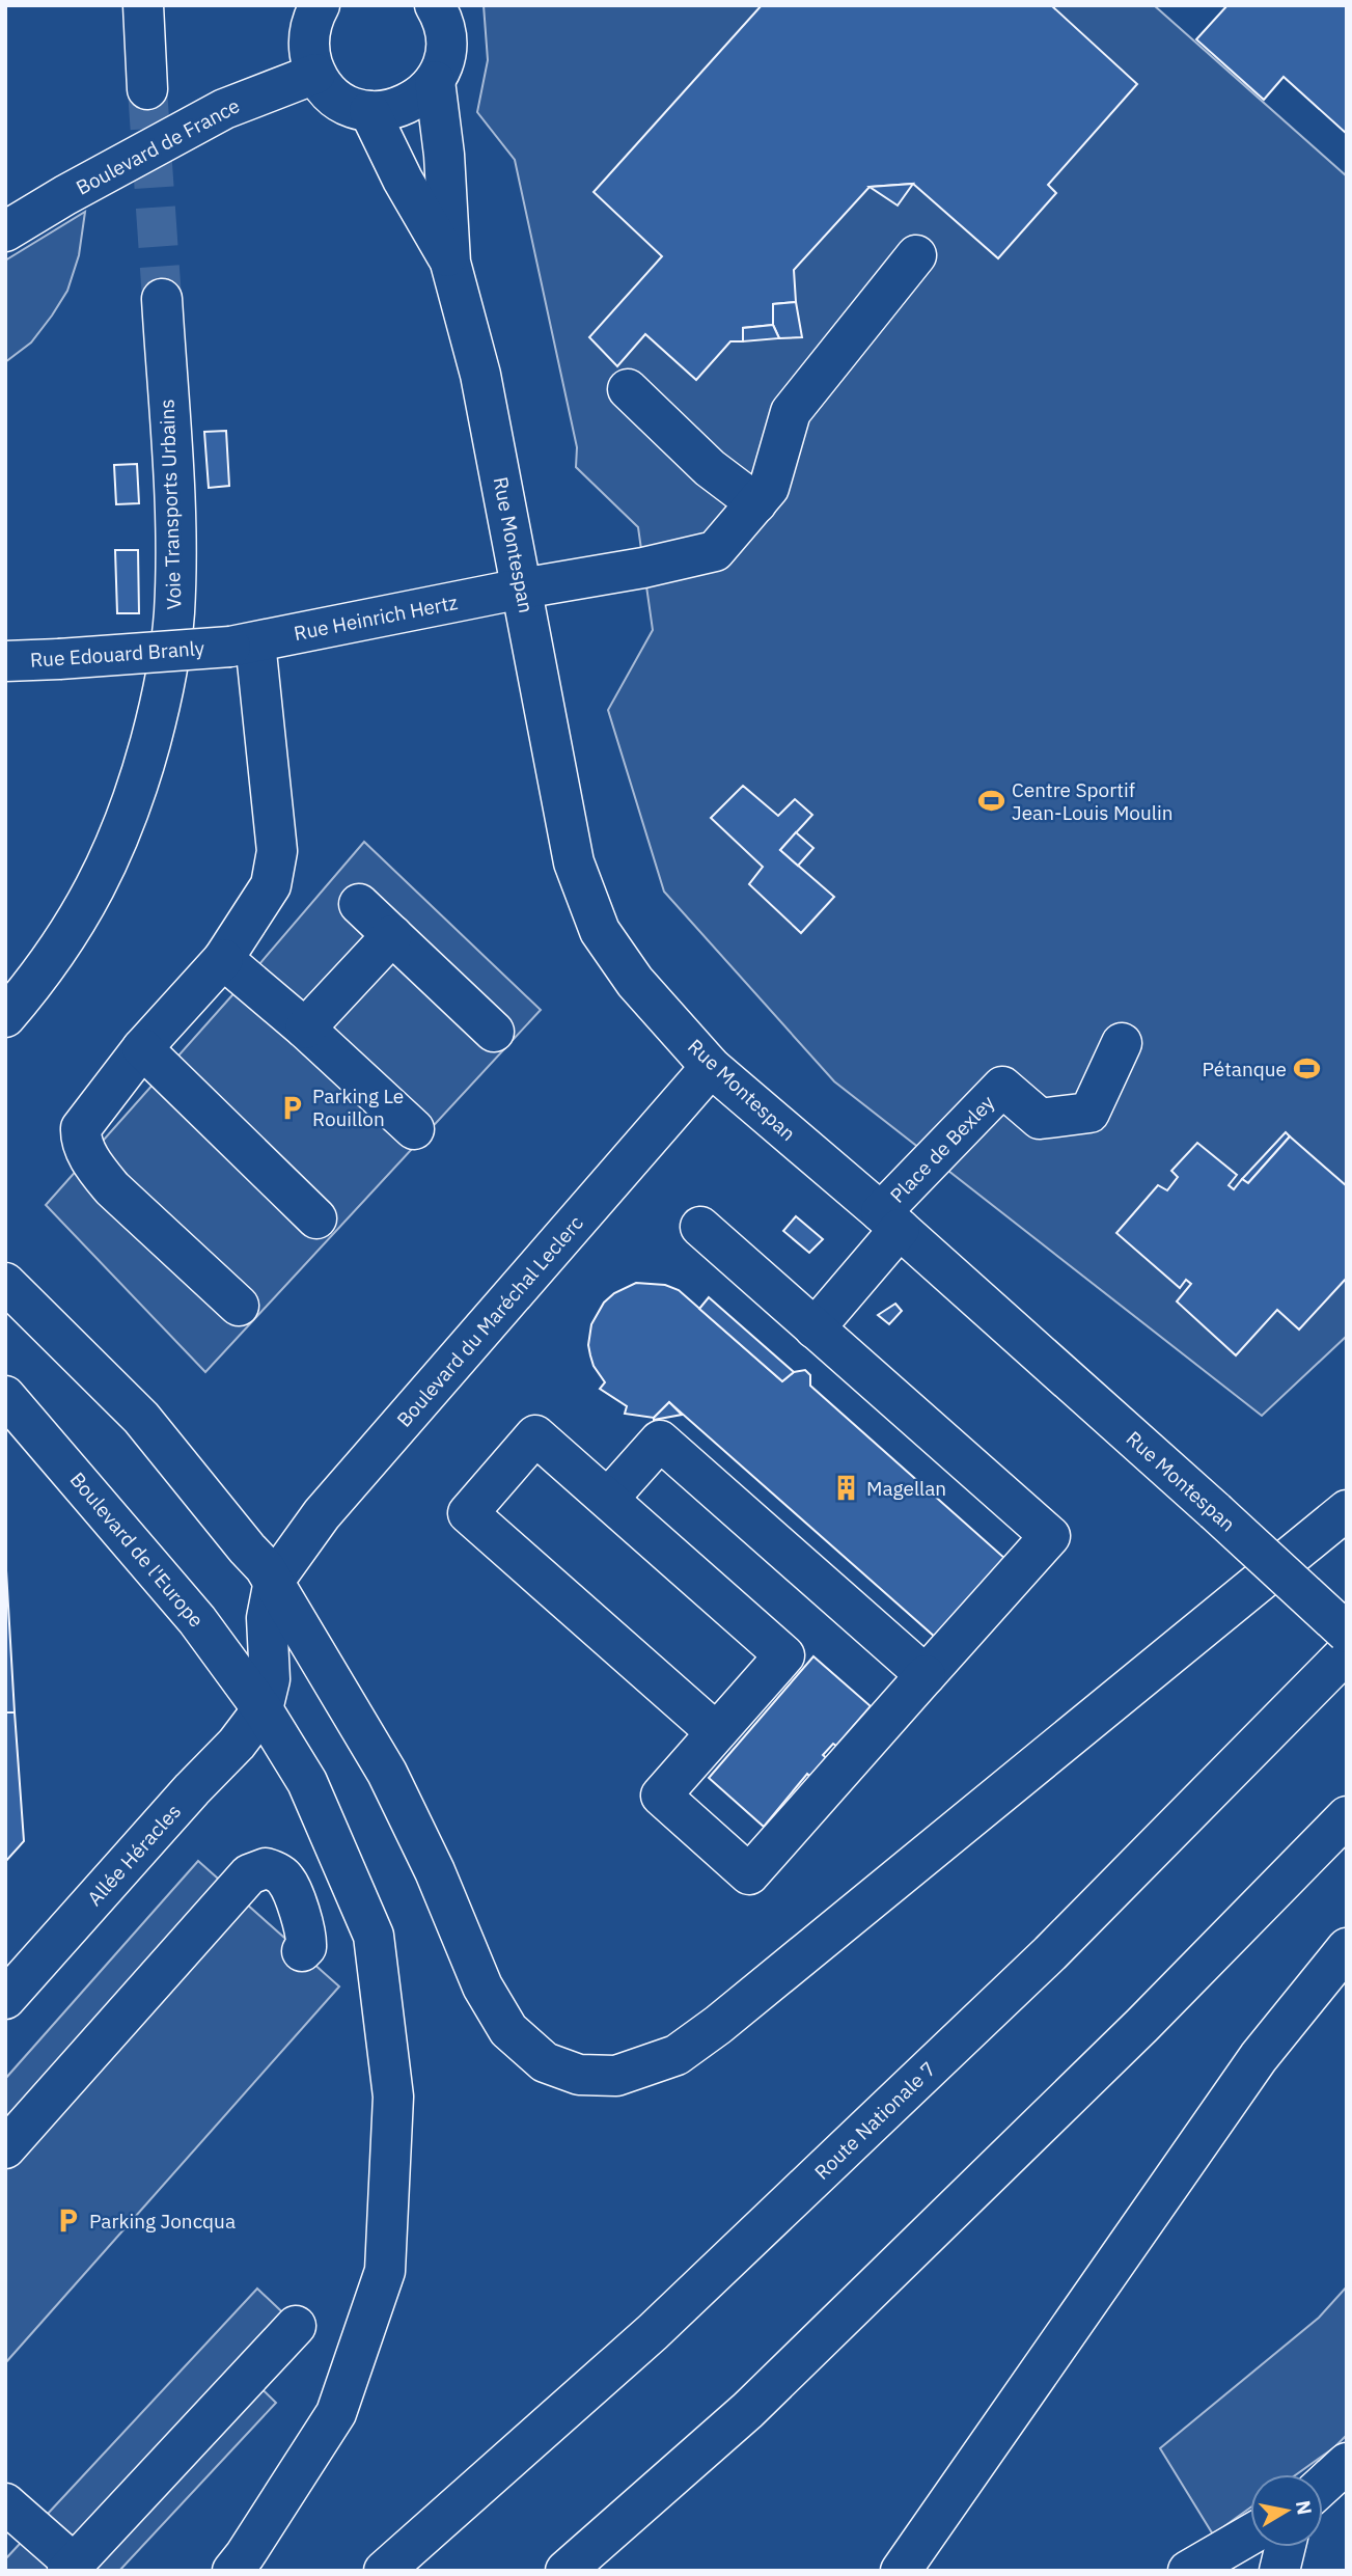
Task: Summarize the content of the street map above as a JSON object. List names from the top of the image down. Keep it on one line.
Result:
{"streets":{"main road":["Boulevard de France","Voie Transports Urbains","Rue Montespan","Rue Heinrich Hertz","Rue Edouard Branly","Place de Bexley","Boulevard du Maréchal Leclerc","Boulevard de l'Europe","Allée Héracles","Route Nationale 7"]},"crossings":[["Rue Montespan","Rue Heinrich Hertz"],["Rue Montespan","Place de Bexley"],["Rue Montespan","Boulevard du Maréchal Leclerc"],["Rue Heinrich Hertz","Rue Edouard Branly"],["Boulevard de l'Europe","Allée Héracles"]],"places":{"sports":["Centre Sportif Jean-Louis Moulin","Pétanque"],"parking":["Parking Le Rouillon","Parking Joncqua"],"building":["Magellan"]},"north":"right"}
